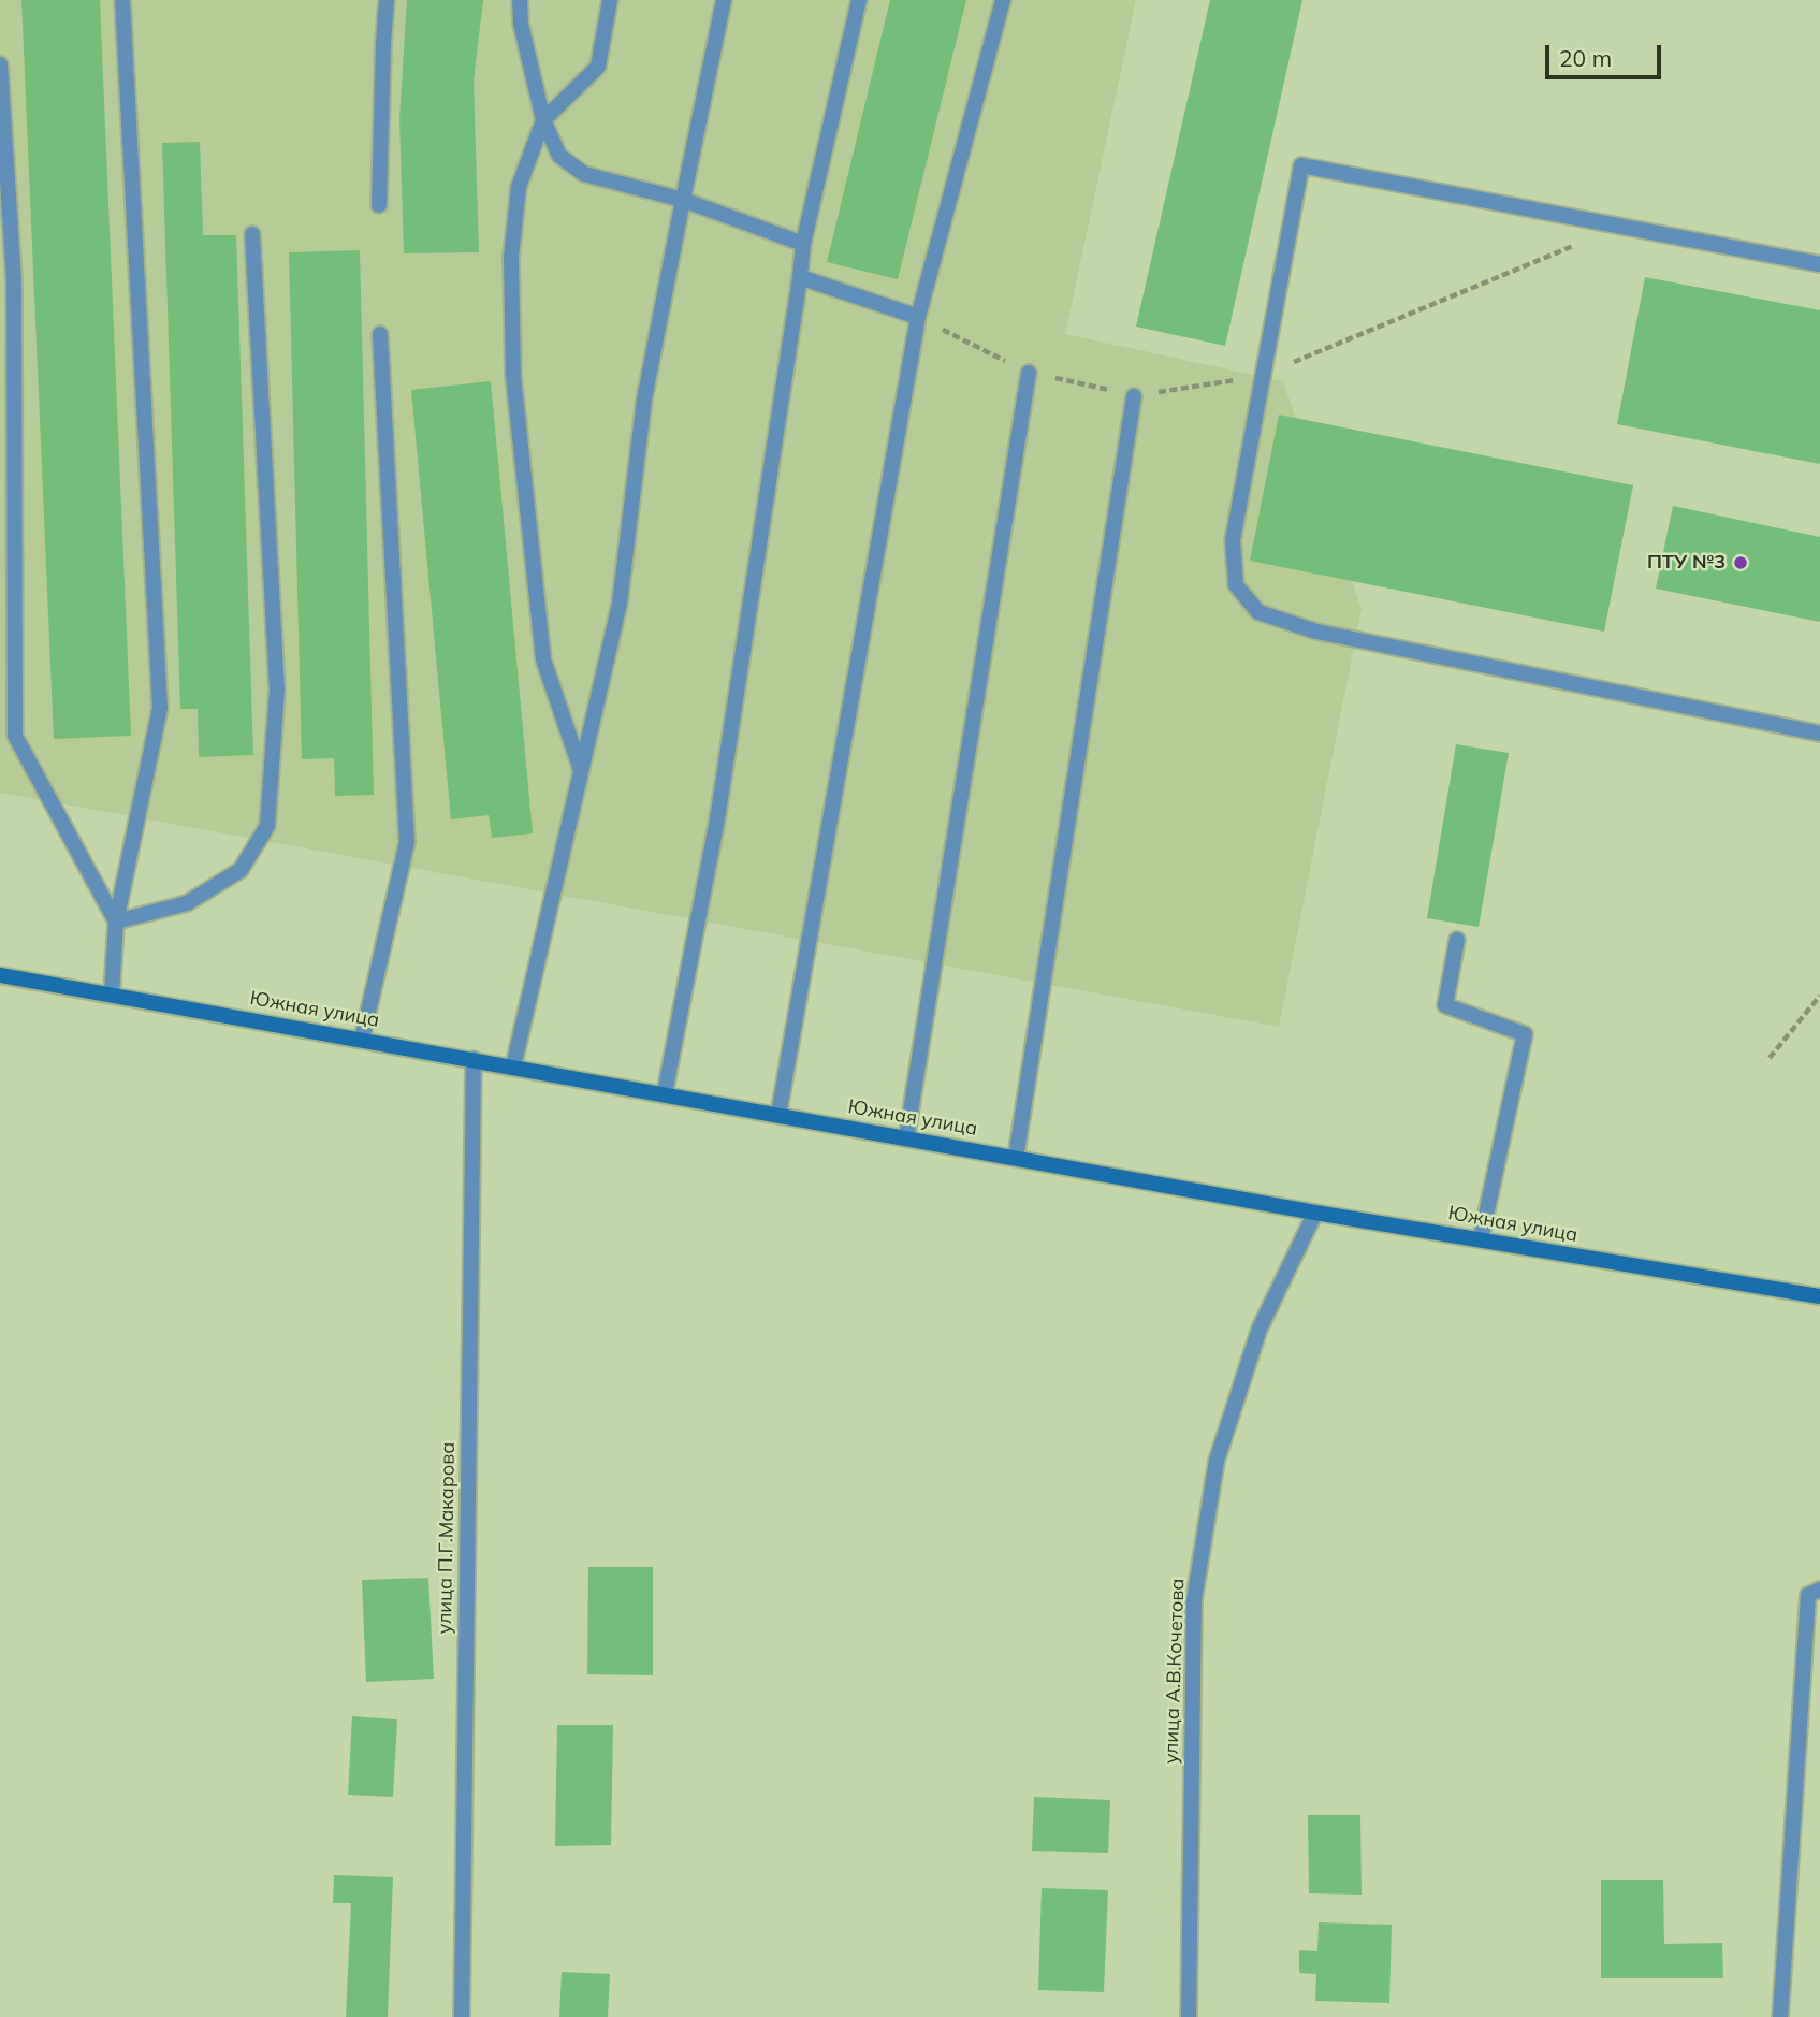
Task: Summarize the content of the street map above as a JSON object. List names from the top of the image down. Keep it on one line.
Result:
{"streets":{"street":["Южная улица","улица П.Г.Макарова","улица А.В.Кочетова"]},"crossings":[["Южная улица","улица П.Г.Макарова"],["Южная улица","улица А.В.Кочетова"]],"places":["ПТУ №3"],"scale_bar":"20 m"}
